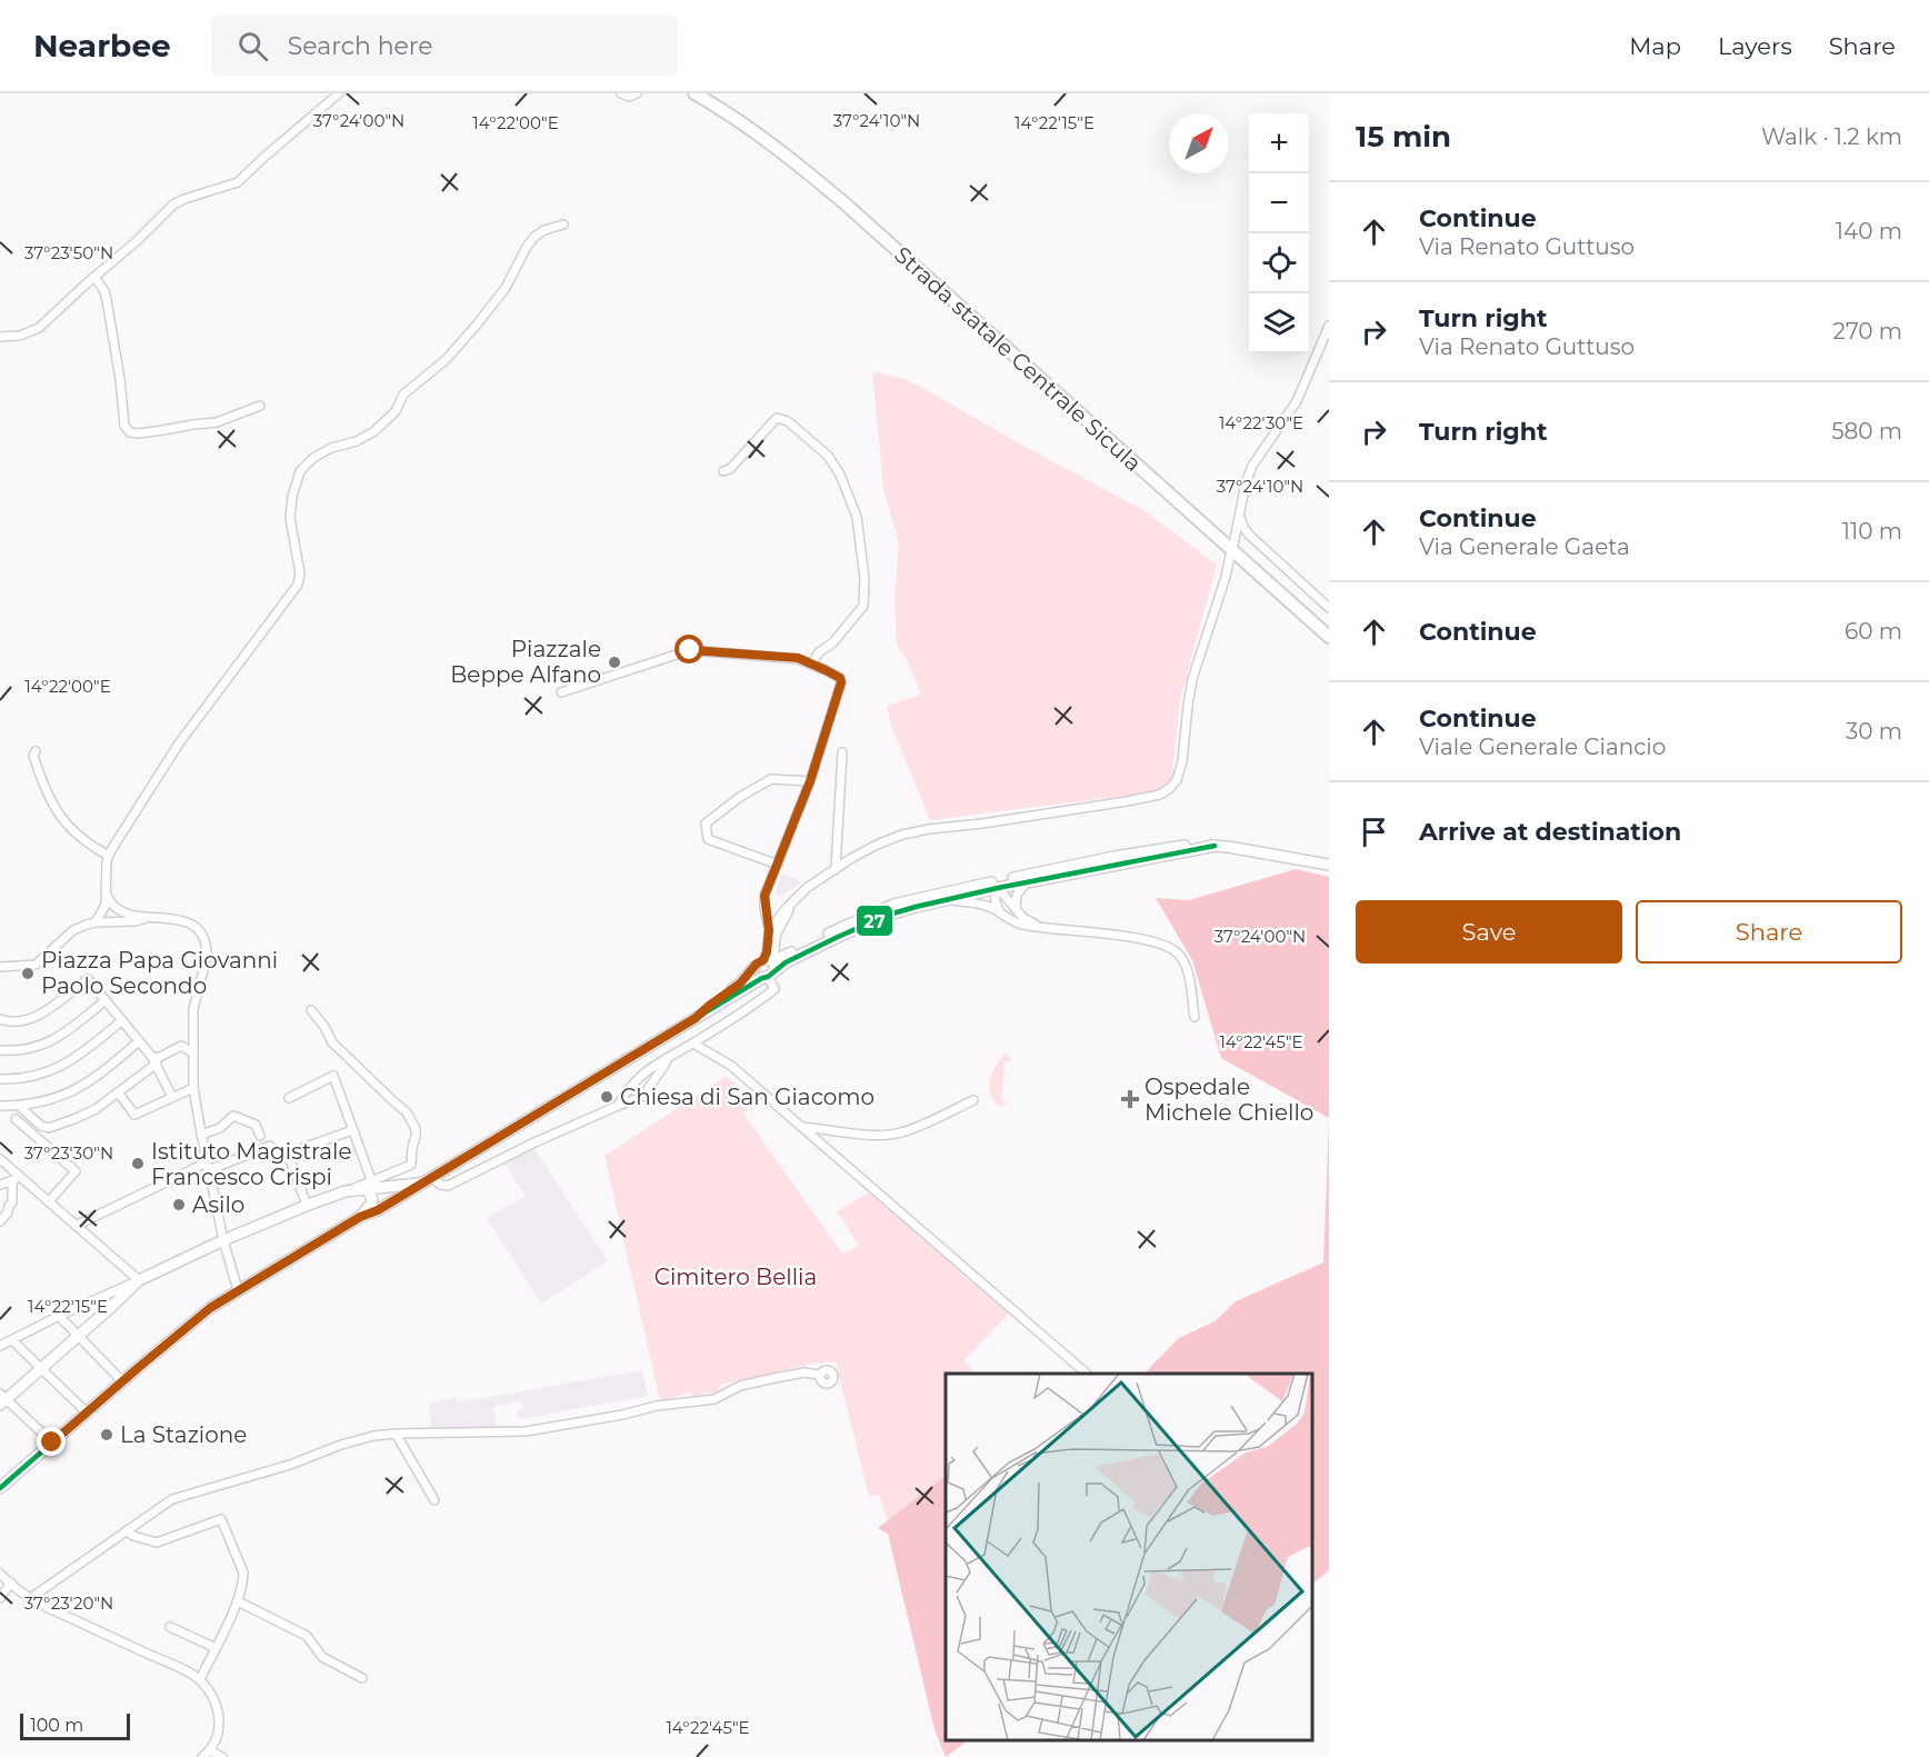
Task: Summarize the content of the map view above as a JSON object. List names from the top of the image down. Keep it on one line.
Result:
{"streets":{"main road":["Strada statale Centrale Sicula"]},"parks":["Cimitero Bellia"],"places":{"other":["Piazzale Beppe Alfano","Piazza Papa Giovanni Paolo Secondo","Chiesa di San Giacomo","Istituto Magistrale Francesco Crispi","Asilo","La Stazione"],"health":["Ospedale Michele Chiello"]},"lines":["transit line 27"],"scale_bar":"100 m","north":"top right","page":{"header":"Nearbee","search":"Search here","nav":["Map","Layers","Share"],"heading":["15 min","Walk · 1.2 km"],"map_buttons":["+","−"],"list":[["Continue","Via Renato Guttuso","140 m"],["Turn right","Via Renato Guttuso","270 m"],["Turn right","580 m"],["Continue","Via Generale Gaeta","110 m"],["Continue","60 m"],["Continue","Viale Generale Ciancio","30 m"],"Arrive at destination"],"buttons":["Save","Share"],"scale":"100 m"},"coordinates":["37°24'00\"N","37°24'10\"N","14°22'00\"E","14°22'15\"E","37°23'50\"N","14°22'30\"E","14°22'45\"E","37°23'30\"N","37°23'20\"N"]}
